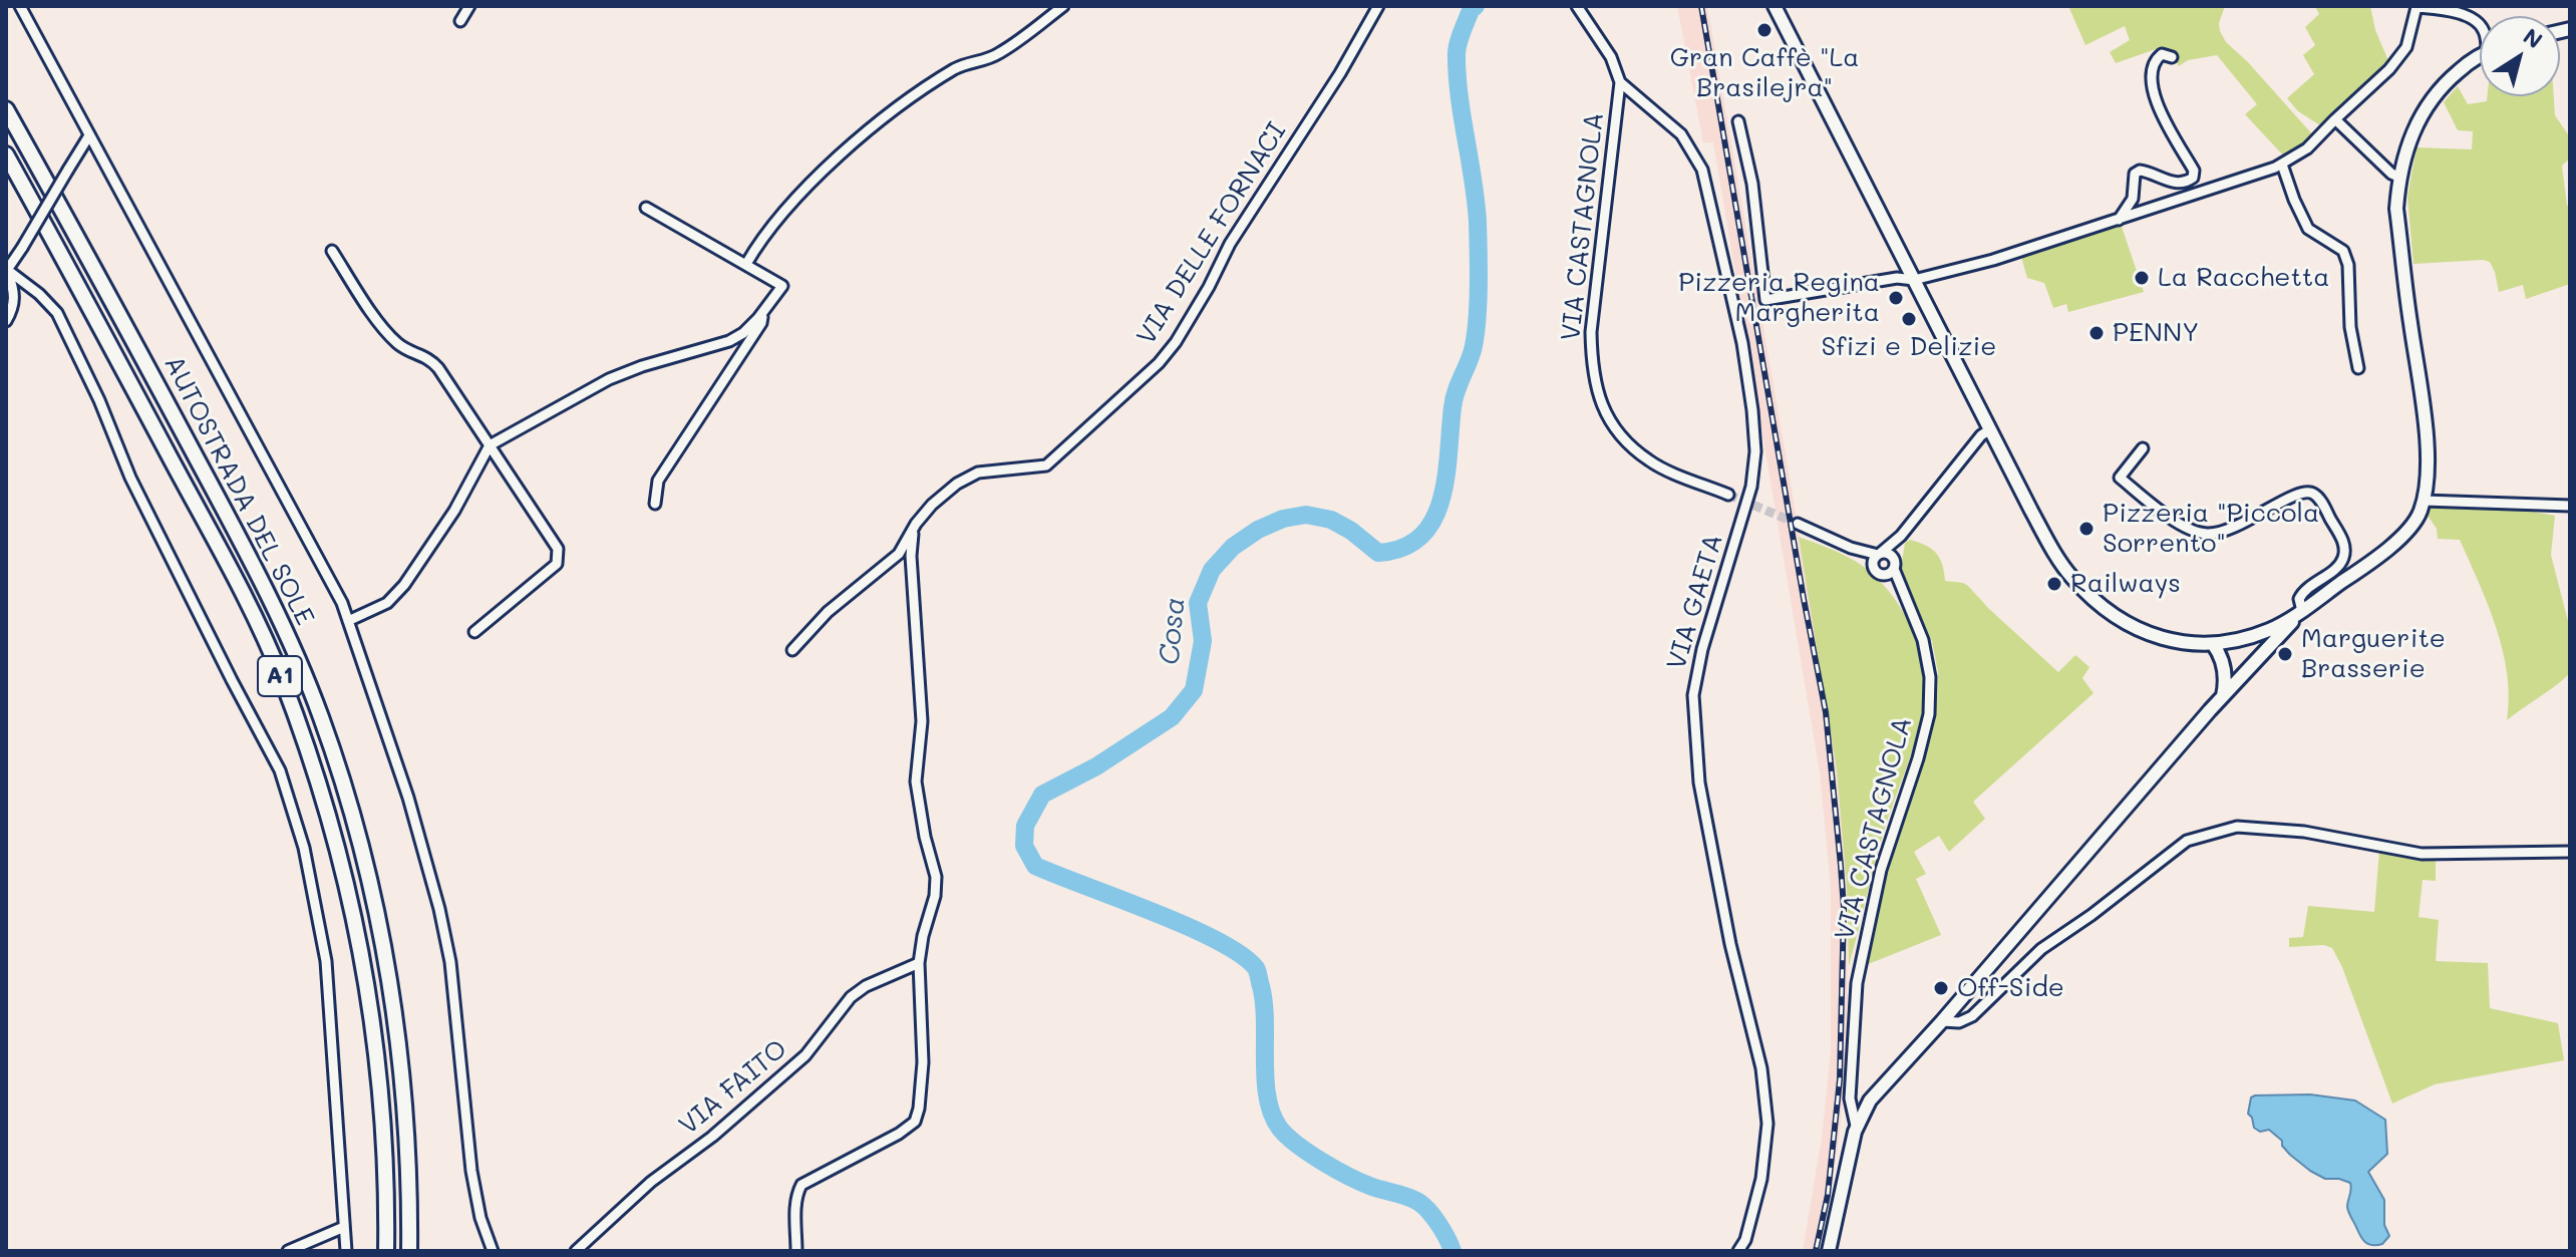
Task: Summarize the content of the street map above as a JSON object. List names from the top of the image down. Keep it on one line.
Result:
{"streets":{"highway":["AUTOSTRADA DEL SOLE","A1"],"street":["VIA CASTAGNOLA","VIA DELLE FORNACI","VIA GAETA","VIA FAITO"]},"crossings":[["VIA CASTAGNOLA","VIA GAETA"]],"water":["Cosa"],"places":["Gran Caffè \"La Brasilejra\"","La Racchetta","Pizzeria Regina Margherita","Sfizi e Delizie","PENNY","Pizzeria \"Piccola Sorrento\"","Railways","Marguerite Brasserie","Off-Side"],"north":"top right"}
